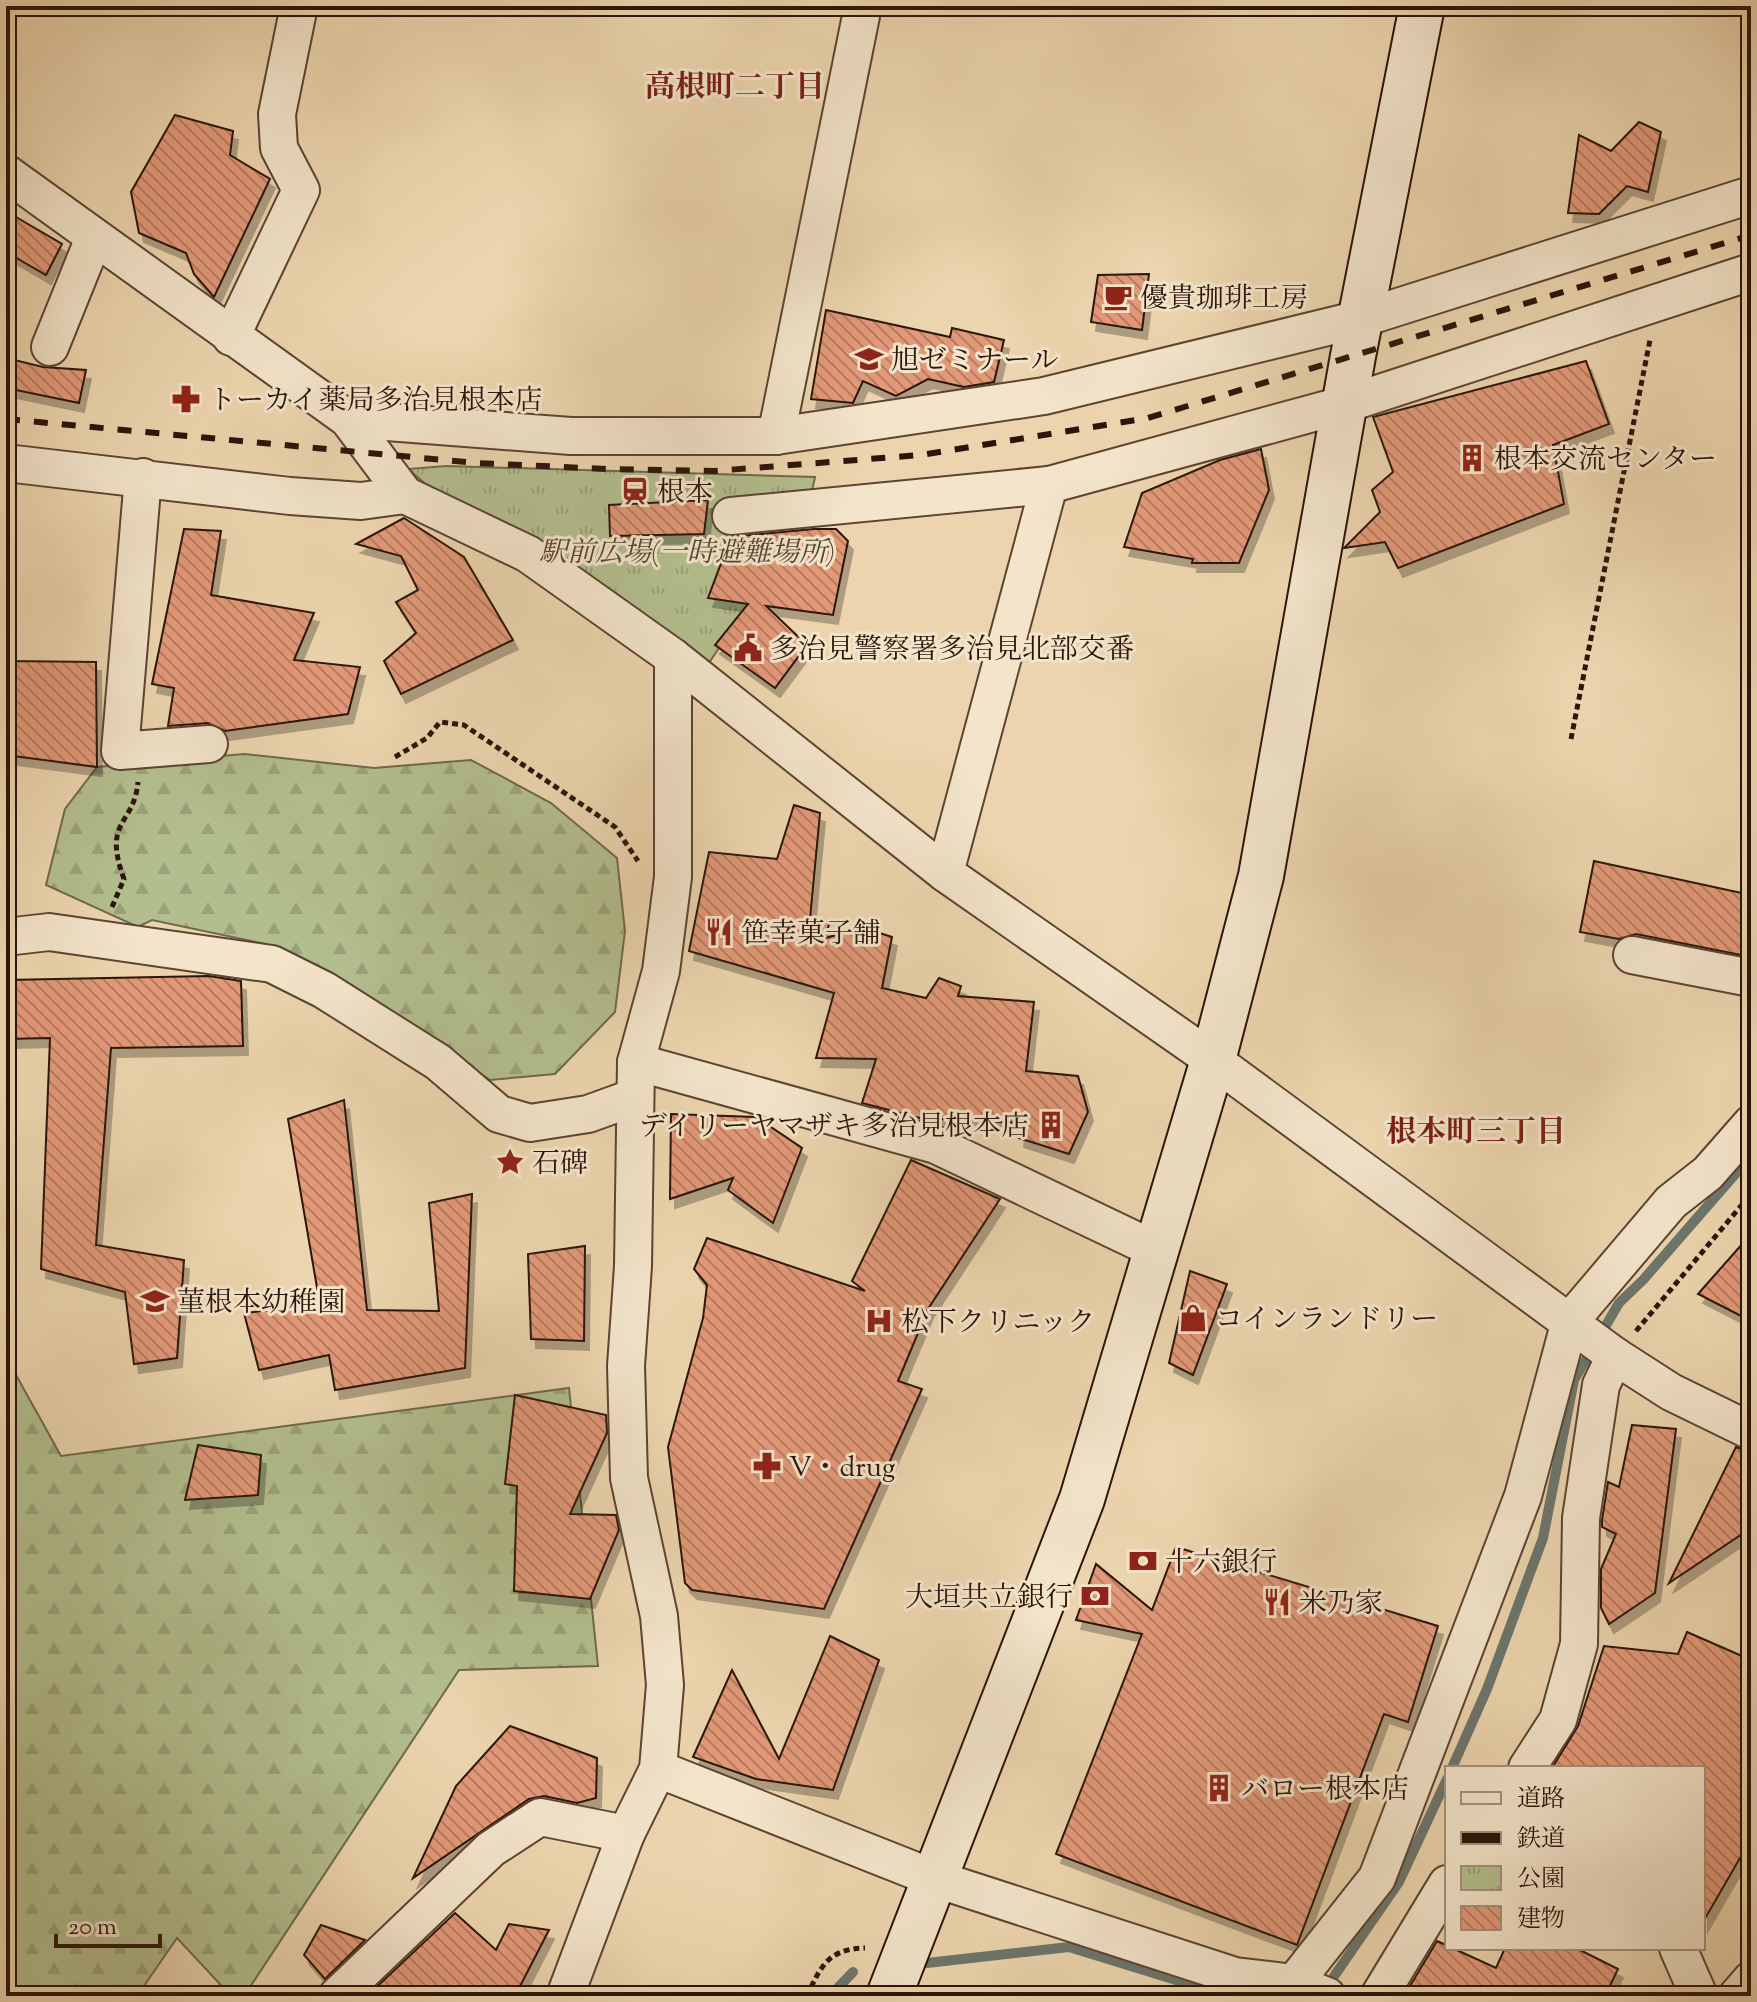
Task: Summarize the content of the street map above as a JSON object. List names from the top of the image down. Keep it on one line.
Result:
{"districts":["高根町二丁目","根本町三丁目"],"parks":["駅前広場(一時避難場所)"],"places":{"cafe":["優貴珈琲工房"],"school or university":["旭ゼミナール","菫根本幼稚園"],"pharmacy":["トーカイ薬局多治見根本店","V・drug"],"building":["根本交流センター","デイリーヤマザキ多治見根本店","バロー根本店"],"station":["根本"],"public building":["多治見警察署多治見北部交番"],"restaurant":["笹幸菓子舗","米乃家"],"place":["石碑"],"shop":["コインランドリー"],"hospital":["松下クリニック"],"bank":["十六銀行","大垣共立銀行"]},"legend":["道路","鉄道","公園","建物"],"scale_bar":"20 m"}
